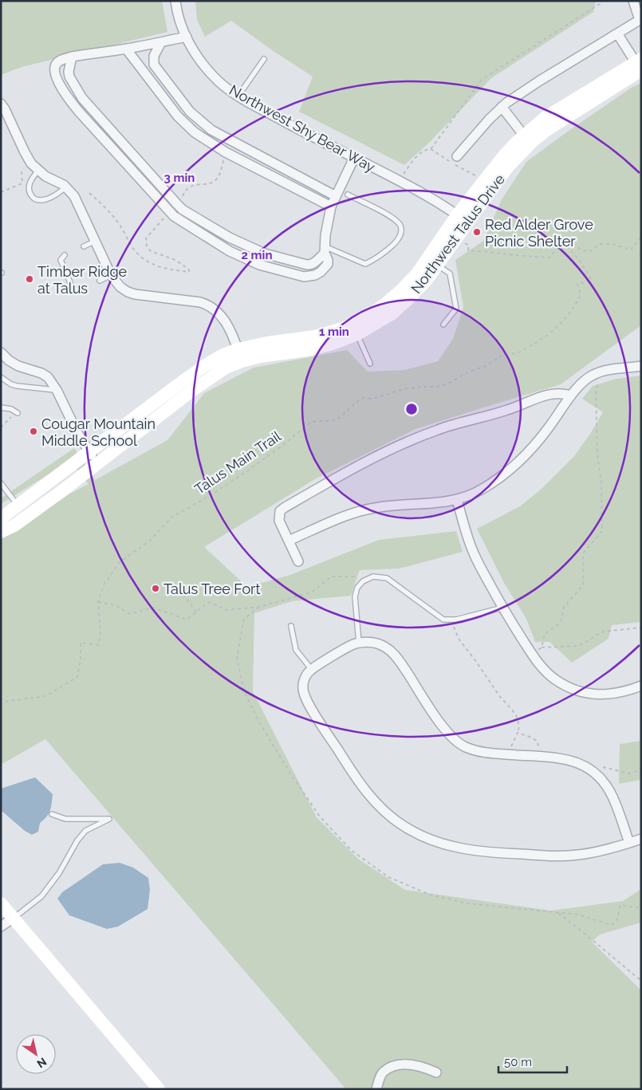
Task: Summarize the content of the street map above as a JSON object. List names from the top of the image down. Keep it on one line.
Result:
{"streets":{"street":["Northwest Shy Bear Way","Northwest Talus Drive"],"path":["Talus Main Trail"]},"crossings":[["Northwest Shy Bear Way","Northwest Talus Drive"]],"places":["Red Alder Grove Picnic Shelter","Timber Ridge at Talus","Cougar Mountain Middle School","Talus Tree Fort"],"scale_bar":"50 m","north":"bottom right","rings":["3 min","2 min","1 min"]}
